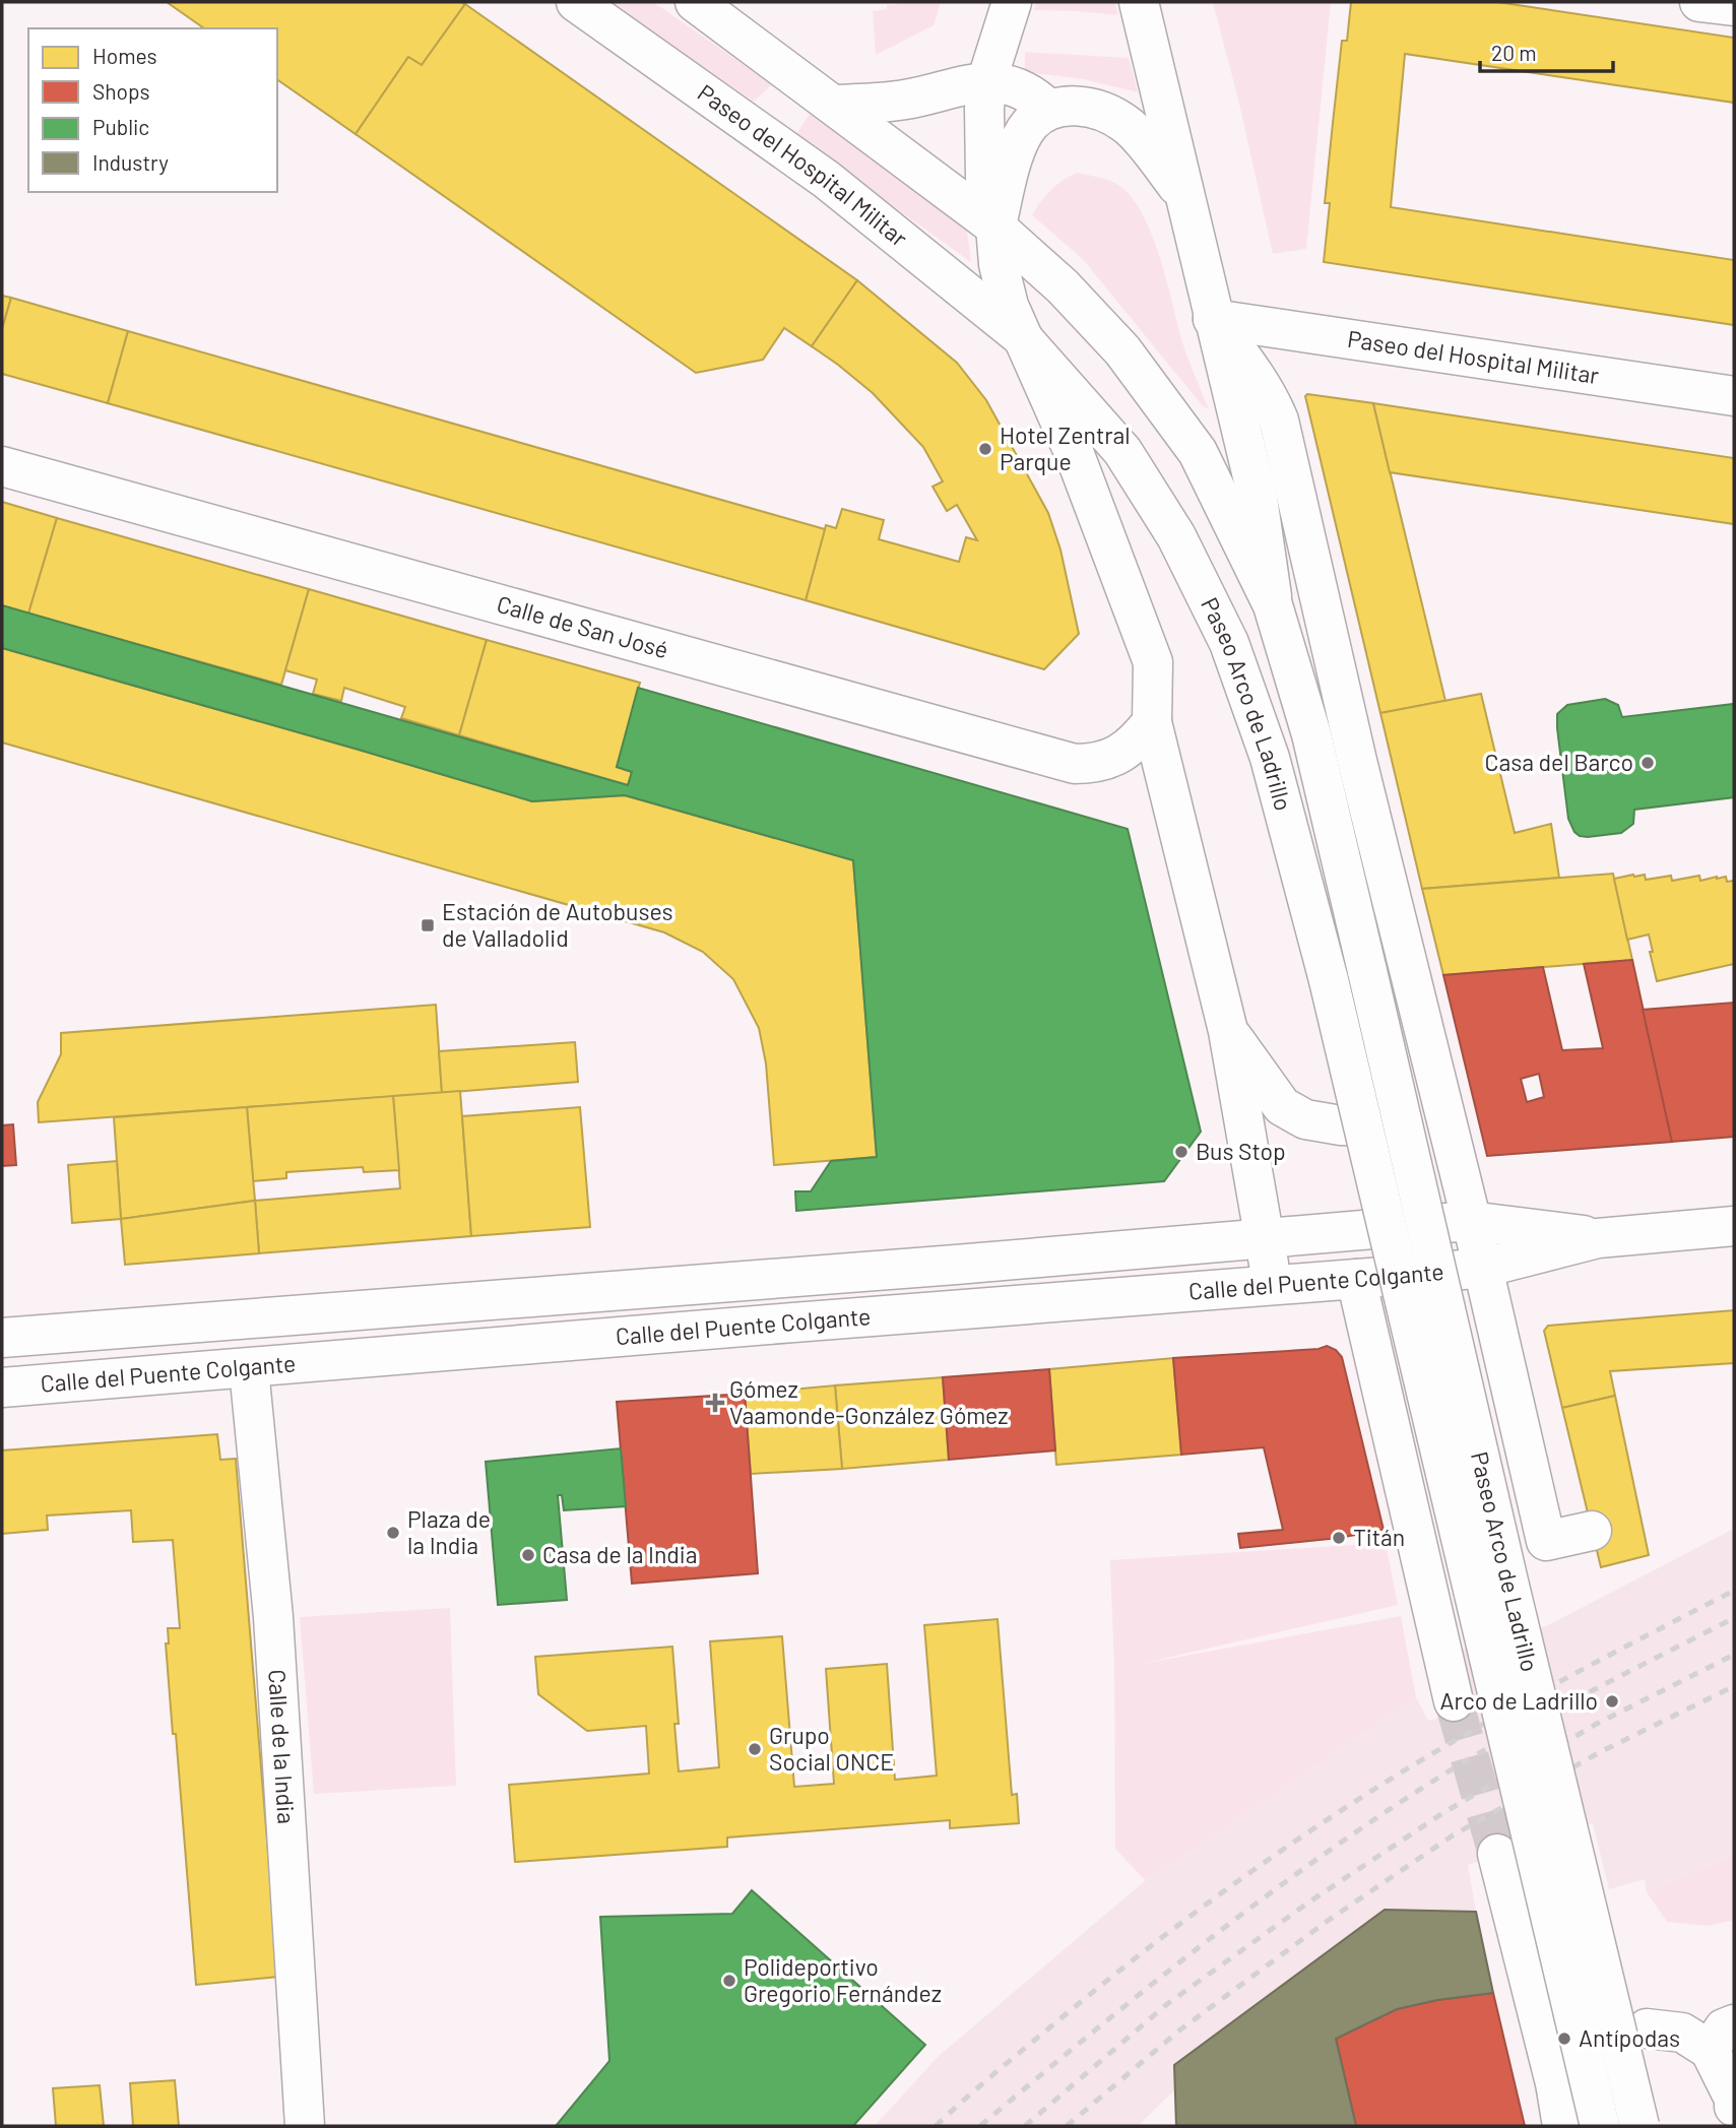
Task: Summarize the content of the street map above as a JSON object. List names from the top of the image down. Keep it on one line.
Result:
{"streets":{"street":["Paseo del Hospital Militar","Calle de San José","Paseo Arco de Ladrillo","Calle del Puente Colgante","Calle de la India"]},"crossings":[["Paseo del Hospital Militar","Paseo Arco de Ladrillo"],["Calle de San José","Paseo Arco de Ladrillo"],["Paseo Arco de Ladrillo","Calle del Puente Colgante"],["Calle del Puente Colgante","Calle de la India"]],"places":{"other":["Hotel Zentral Parque","Casa del Barco","Bus Stop","Plaza de la India","Titán","Casa de la India","Arco de Ladrillo","Grupo Social ONCE","Polideportivo Gregorio Fernández","Antípodas"],"transit":["Estación de Autobuses de Valladolid"],"health":["Gómez Vaamonde-González Gómez"]},"legend":["Homes","Shops","Public","Industry"],"scale_bar":"20 m"}
